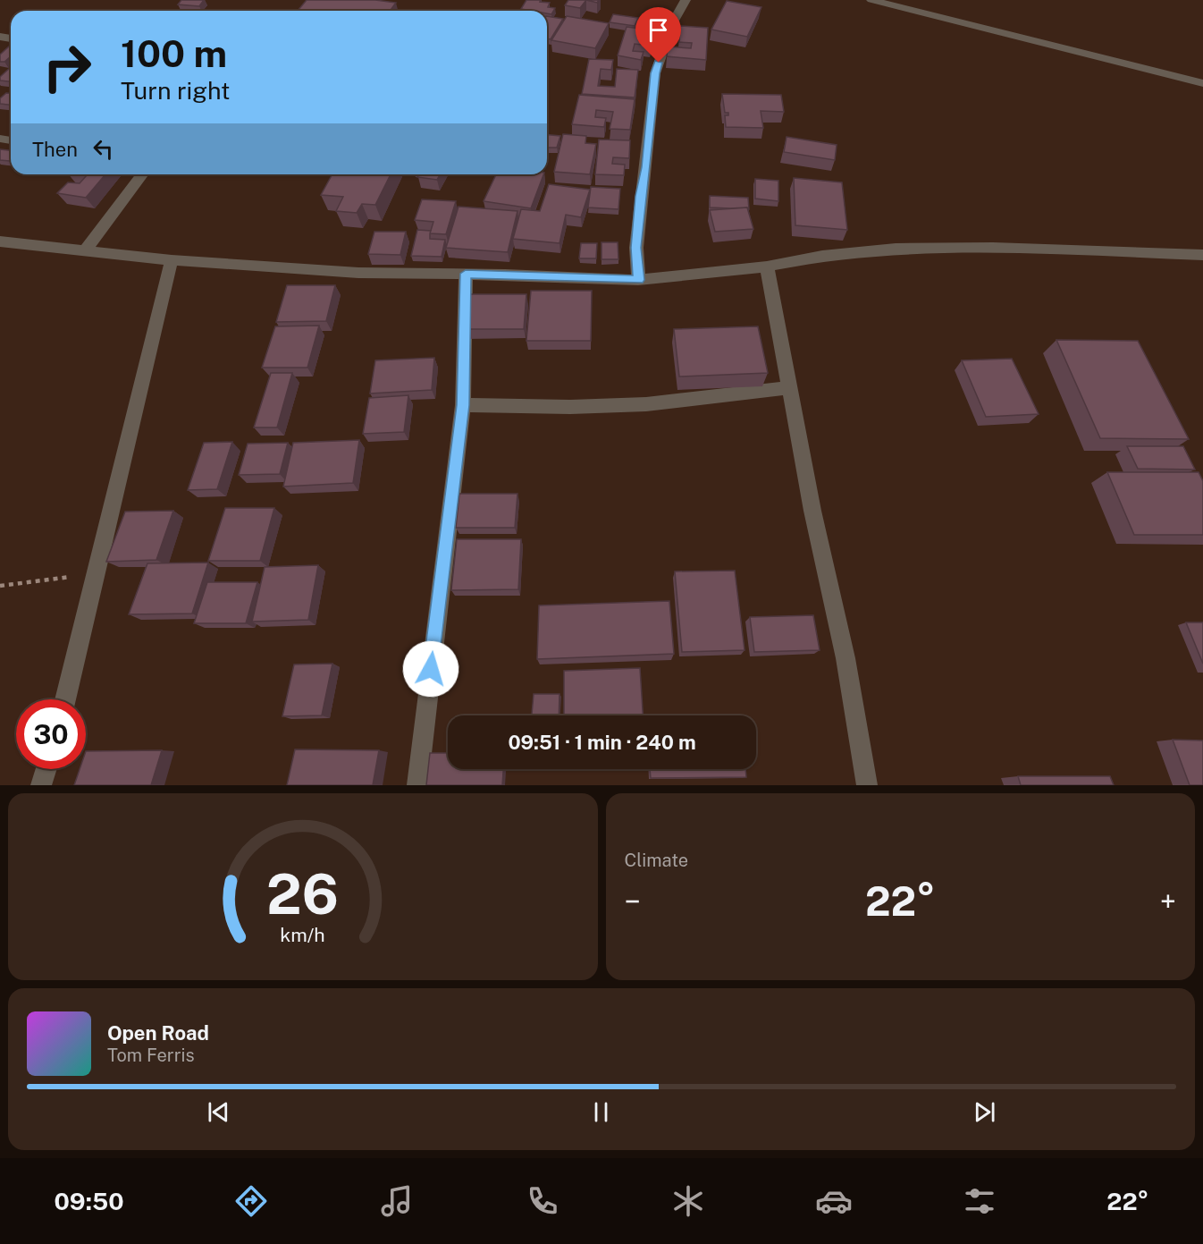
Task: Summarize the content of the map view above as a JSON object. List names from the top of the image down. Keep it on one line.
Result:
{"page":{"turn":["100 m","Turn right"],"then":"Then","limit":"30","trip":"09:51 · 1 min · 240 m","tile":"Climate","heat":["−","22°","+"],"song":["Open Road","Tom Ferris"],"tabs":["09:50","22°"],"gauge":["26","km/h"]}}
